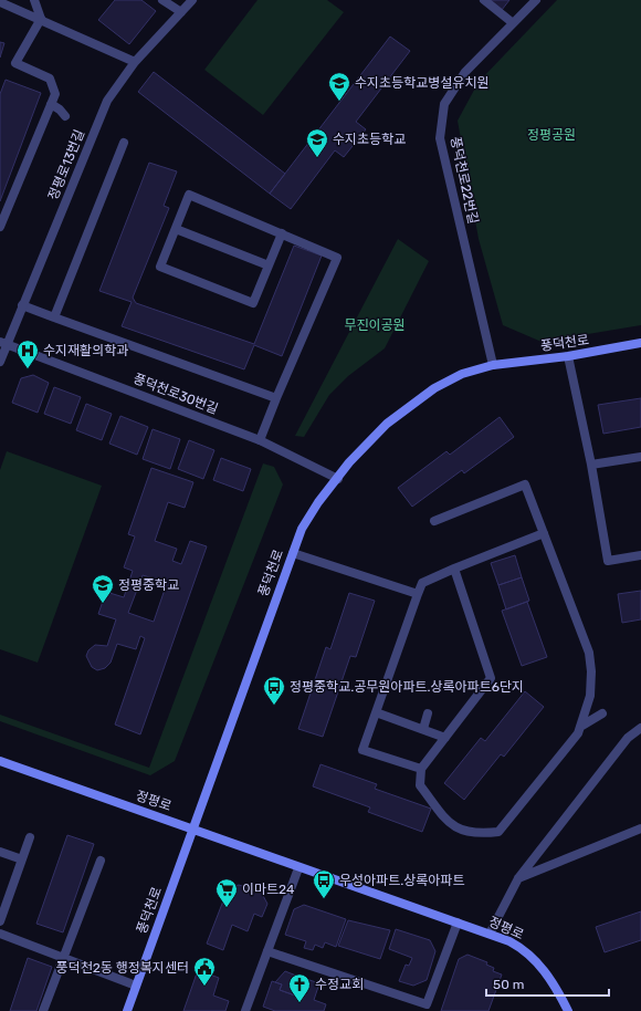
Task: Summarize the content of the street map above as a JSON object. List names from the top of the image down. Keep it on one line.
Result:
{"streets":{"main road":["풍덕천로","정평로"],"street":["정평로13번길","풍덕천로22번길","풍덕천로30번길"]},"crossings":[["정평로13번길","풍덕천로30번길"],["풍덕천로22번길","풍덕천로"],["풍덕천로","풍덕천로30번길"],["풍덕천로","정평로"]],"parks":["정평공원","무진이공원"],"places":{"school or university":["수지초등학교병설유치원","수지초등학교","정평중학교"],"hospital":["수지재활의학과"],"bus stop":["정평중학교.공무원아파트.상록아파트6단지","우성아파트.상록아파트"],"supermarket":["이마트24"],"public building":["풍덕천2동 행정복지센터"],"church":["수정교회"]},"scale_bar":"50 m"}
